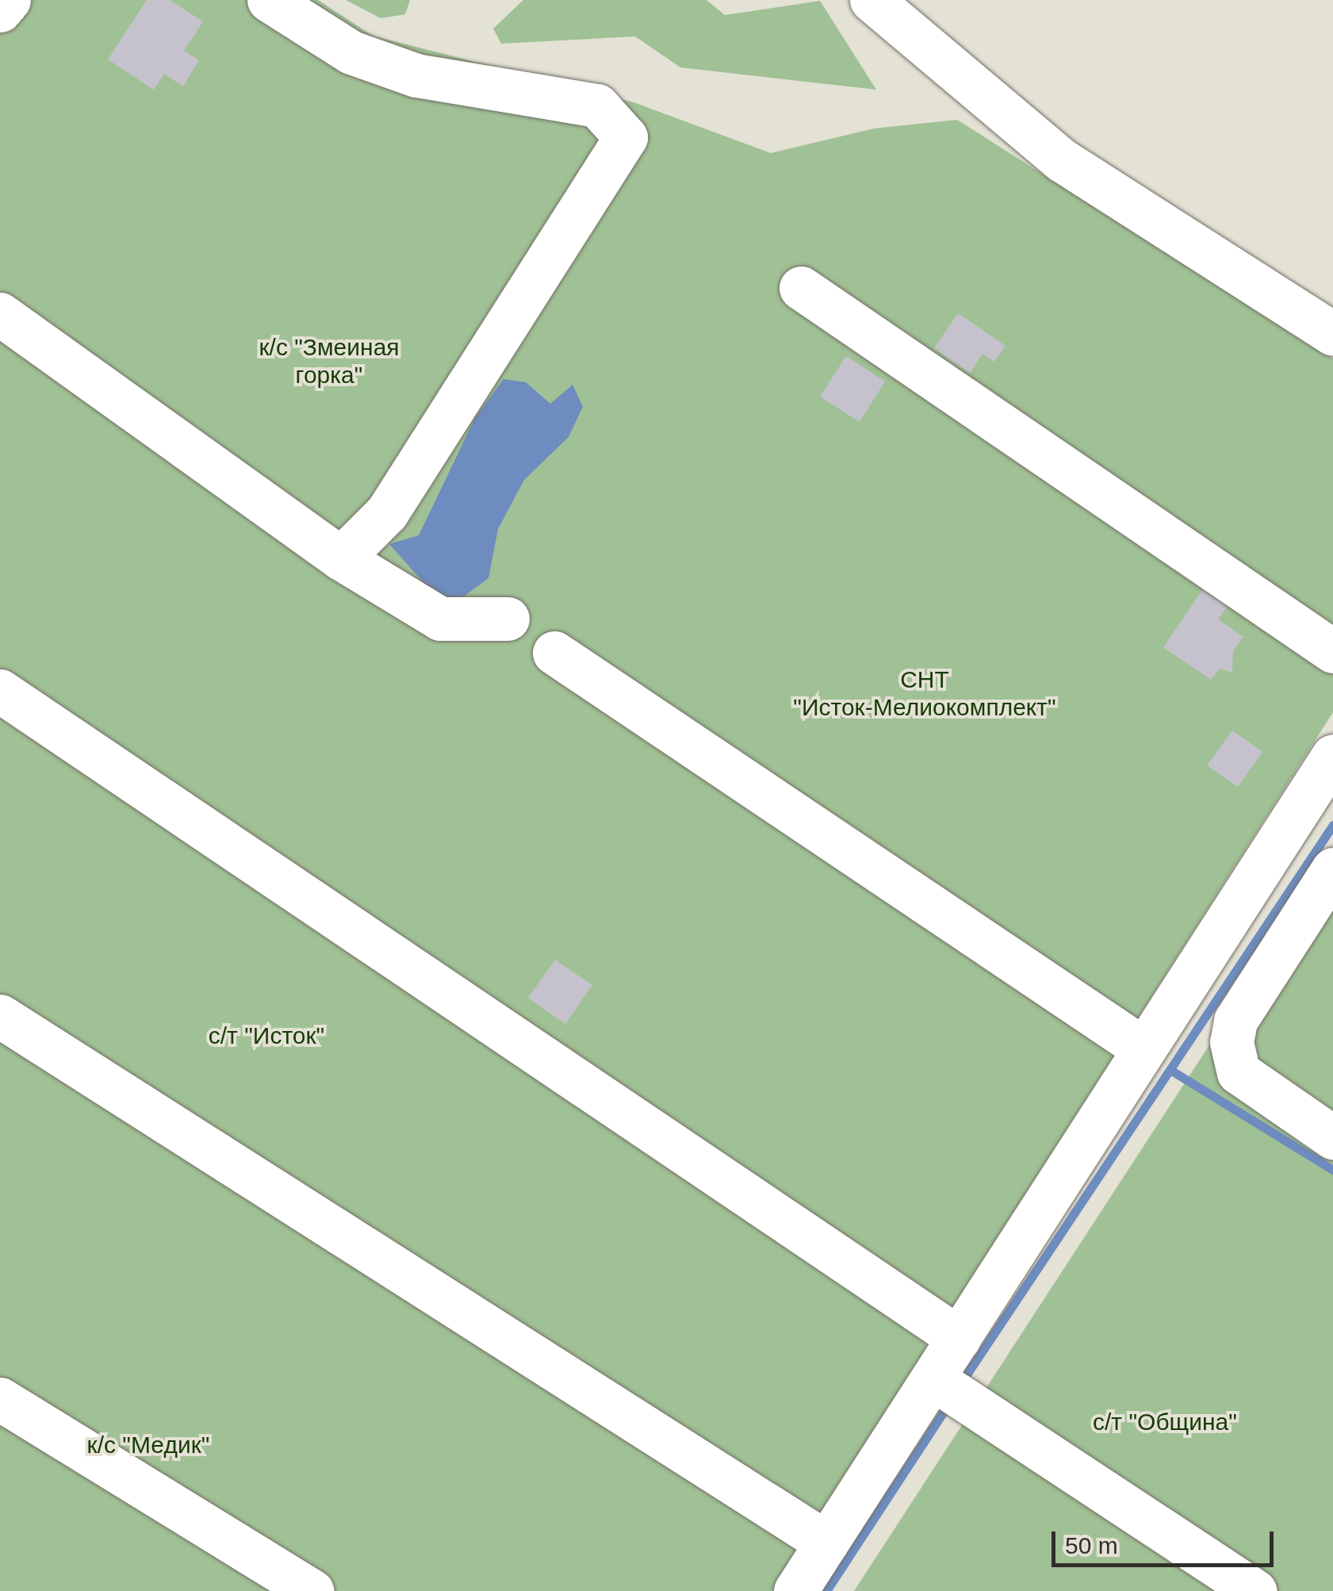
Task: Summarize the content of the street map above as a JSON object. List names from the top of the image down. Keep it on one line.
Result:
{"parks":["к/с \"Змеиная горка\"","СНТ \"Исток-Мелиокомплект\"","с/т \"Исток\"","с/т \"Община\"","к/с \"Медик\""],"scale_bar":"50 m"}
